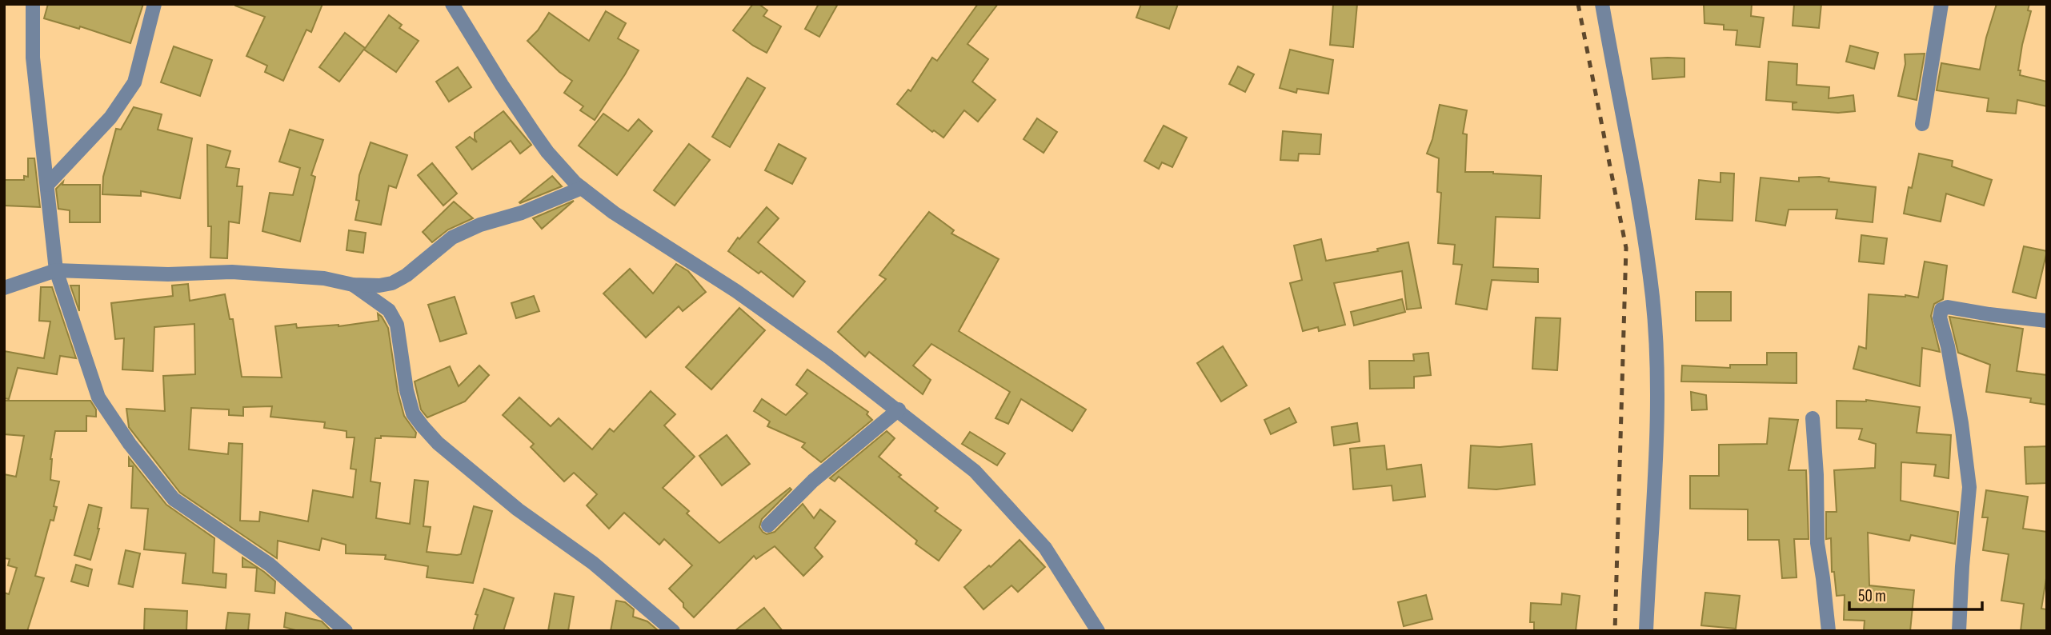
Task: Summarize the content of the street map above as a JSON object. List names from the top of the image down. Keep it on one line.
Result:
{"scale_bar":"50 m"}
